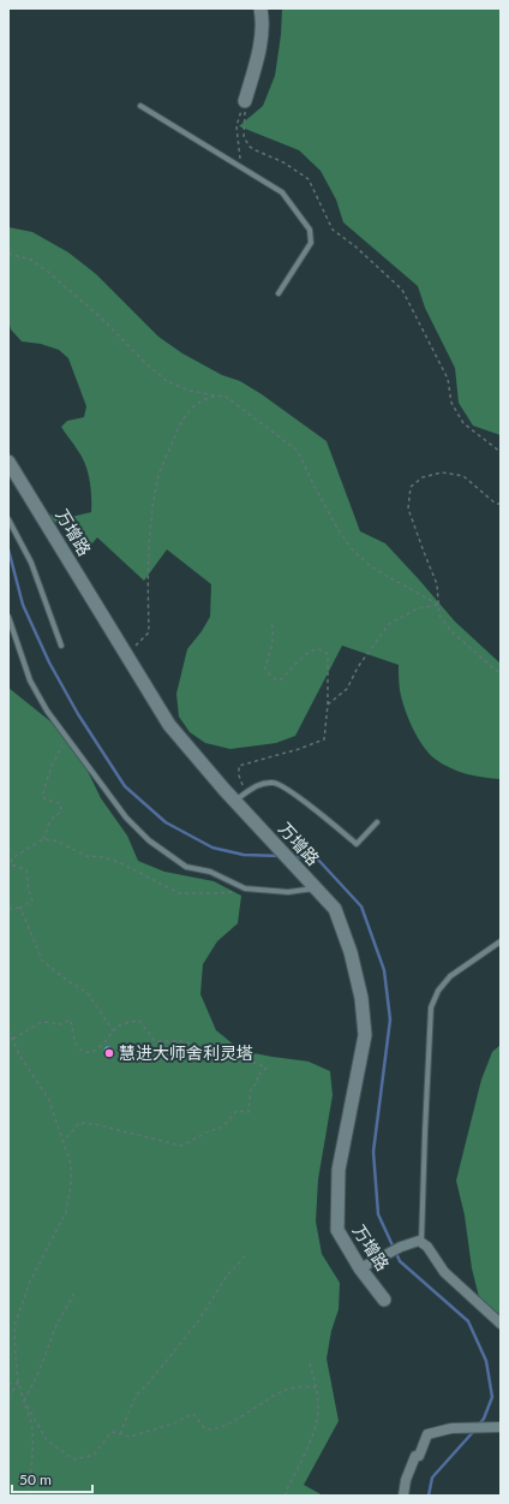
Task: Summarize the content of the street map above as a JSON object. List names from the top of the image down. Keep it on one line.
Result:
{"streets":{"street":["万增路"]},"places":["慧进大师舍利灵塔"],"scale_bar":"50 m"}
